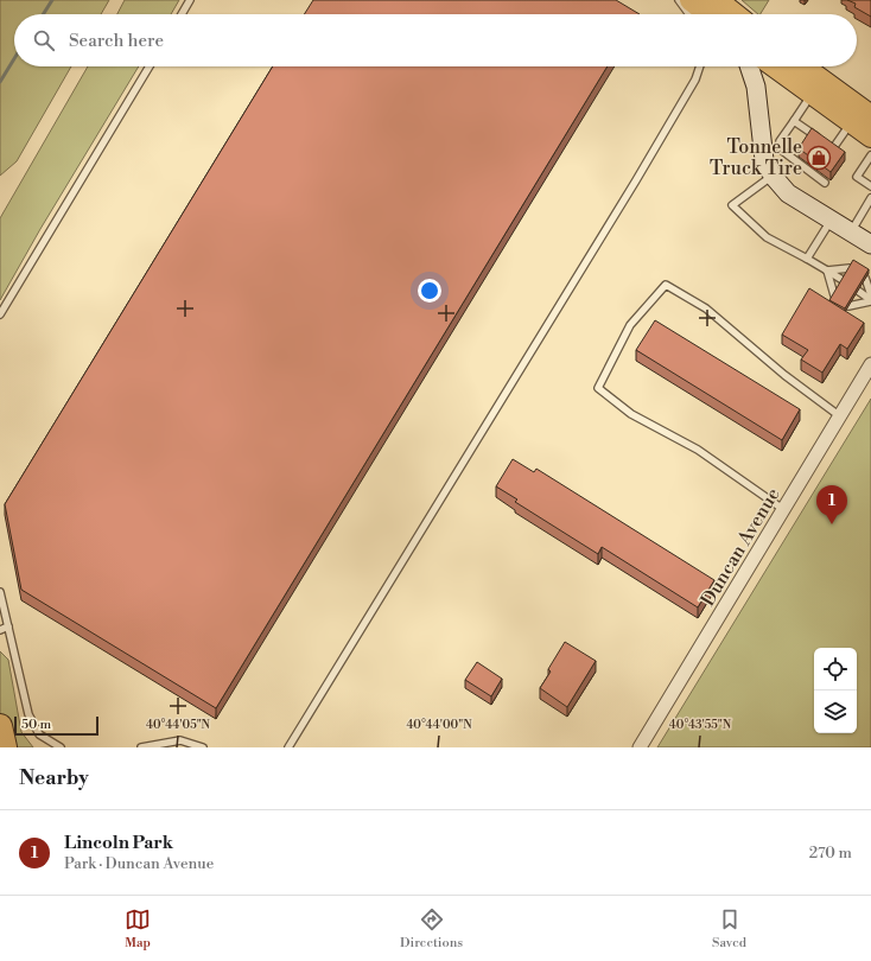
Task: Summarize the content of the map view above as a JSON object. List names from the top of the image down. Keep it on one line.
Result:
{"streets":{"street":["Duncan Avenue"]},"places":{"shop":["Tonnelle Truck Tire"]},"scale_bar":"50 m","page":{"search":"Search here","pins":"1","scale":"50 m","heading":"Nearby","list":[{"mark":"1","name":"Lincoln Park","note":"Park · Duncan Avenue","value":"270 m"}],"nav":["Map","Directions","Saved"]},"coordinates":["40°44'05\"N","40°44'00\"N","40°43'55\"N"]}
